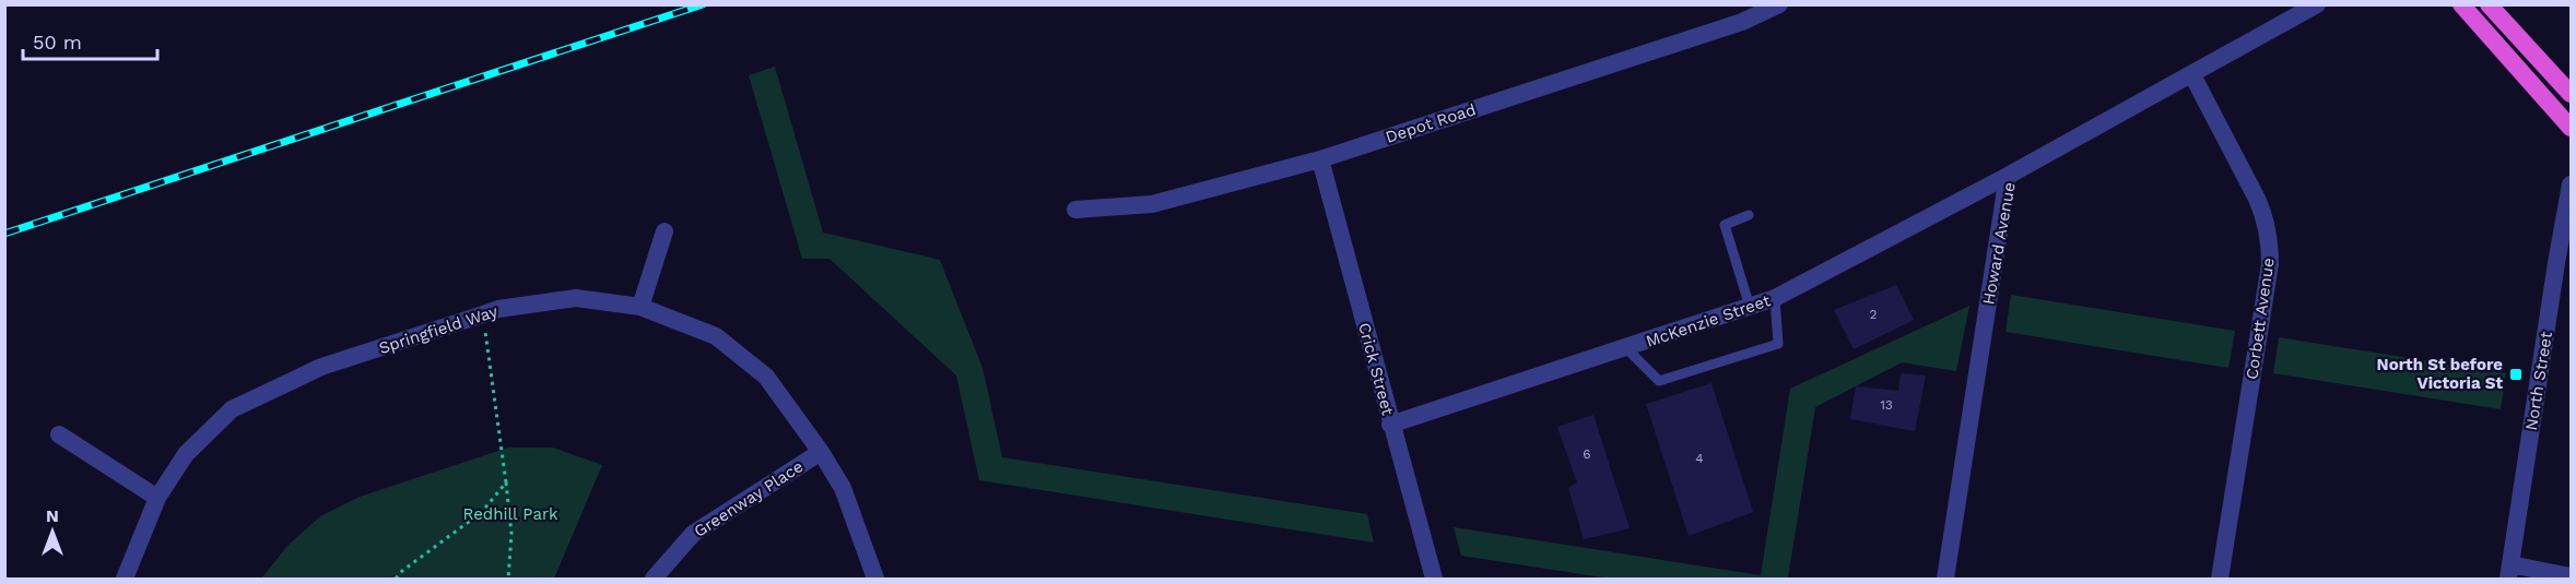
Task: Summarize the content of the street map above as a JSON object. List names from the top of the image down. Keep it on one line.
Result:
{"streets":{"street":["Depot Road","Howard Avenue","Corbett Avenue","McKenzie Street","Springfield Way","Crick Street","North Street","Greenway Place"]},"crossings":[["Depot Road","Crick Street"],["Howard Avenue","Corbett Avenue"],["Howard Avenue","McKenzie Street"],["McKenzie Street","Crick Street"],["Springfield Way","Greenway Place"]],"parks":["Redhill Park"],"places":{"transit":["North St before Victoria St"]},"house_numbers":["2","13","6","4"],"scale_bar":"50 m","north":"top"}
